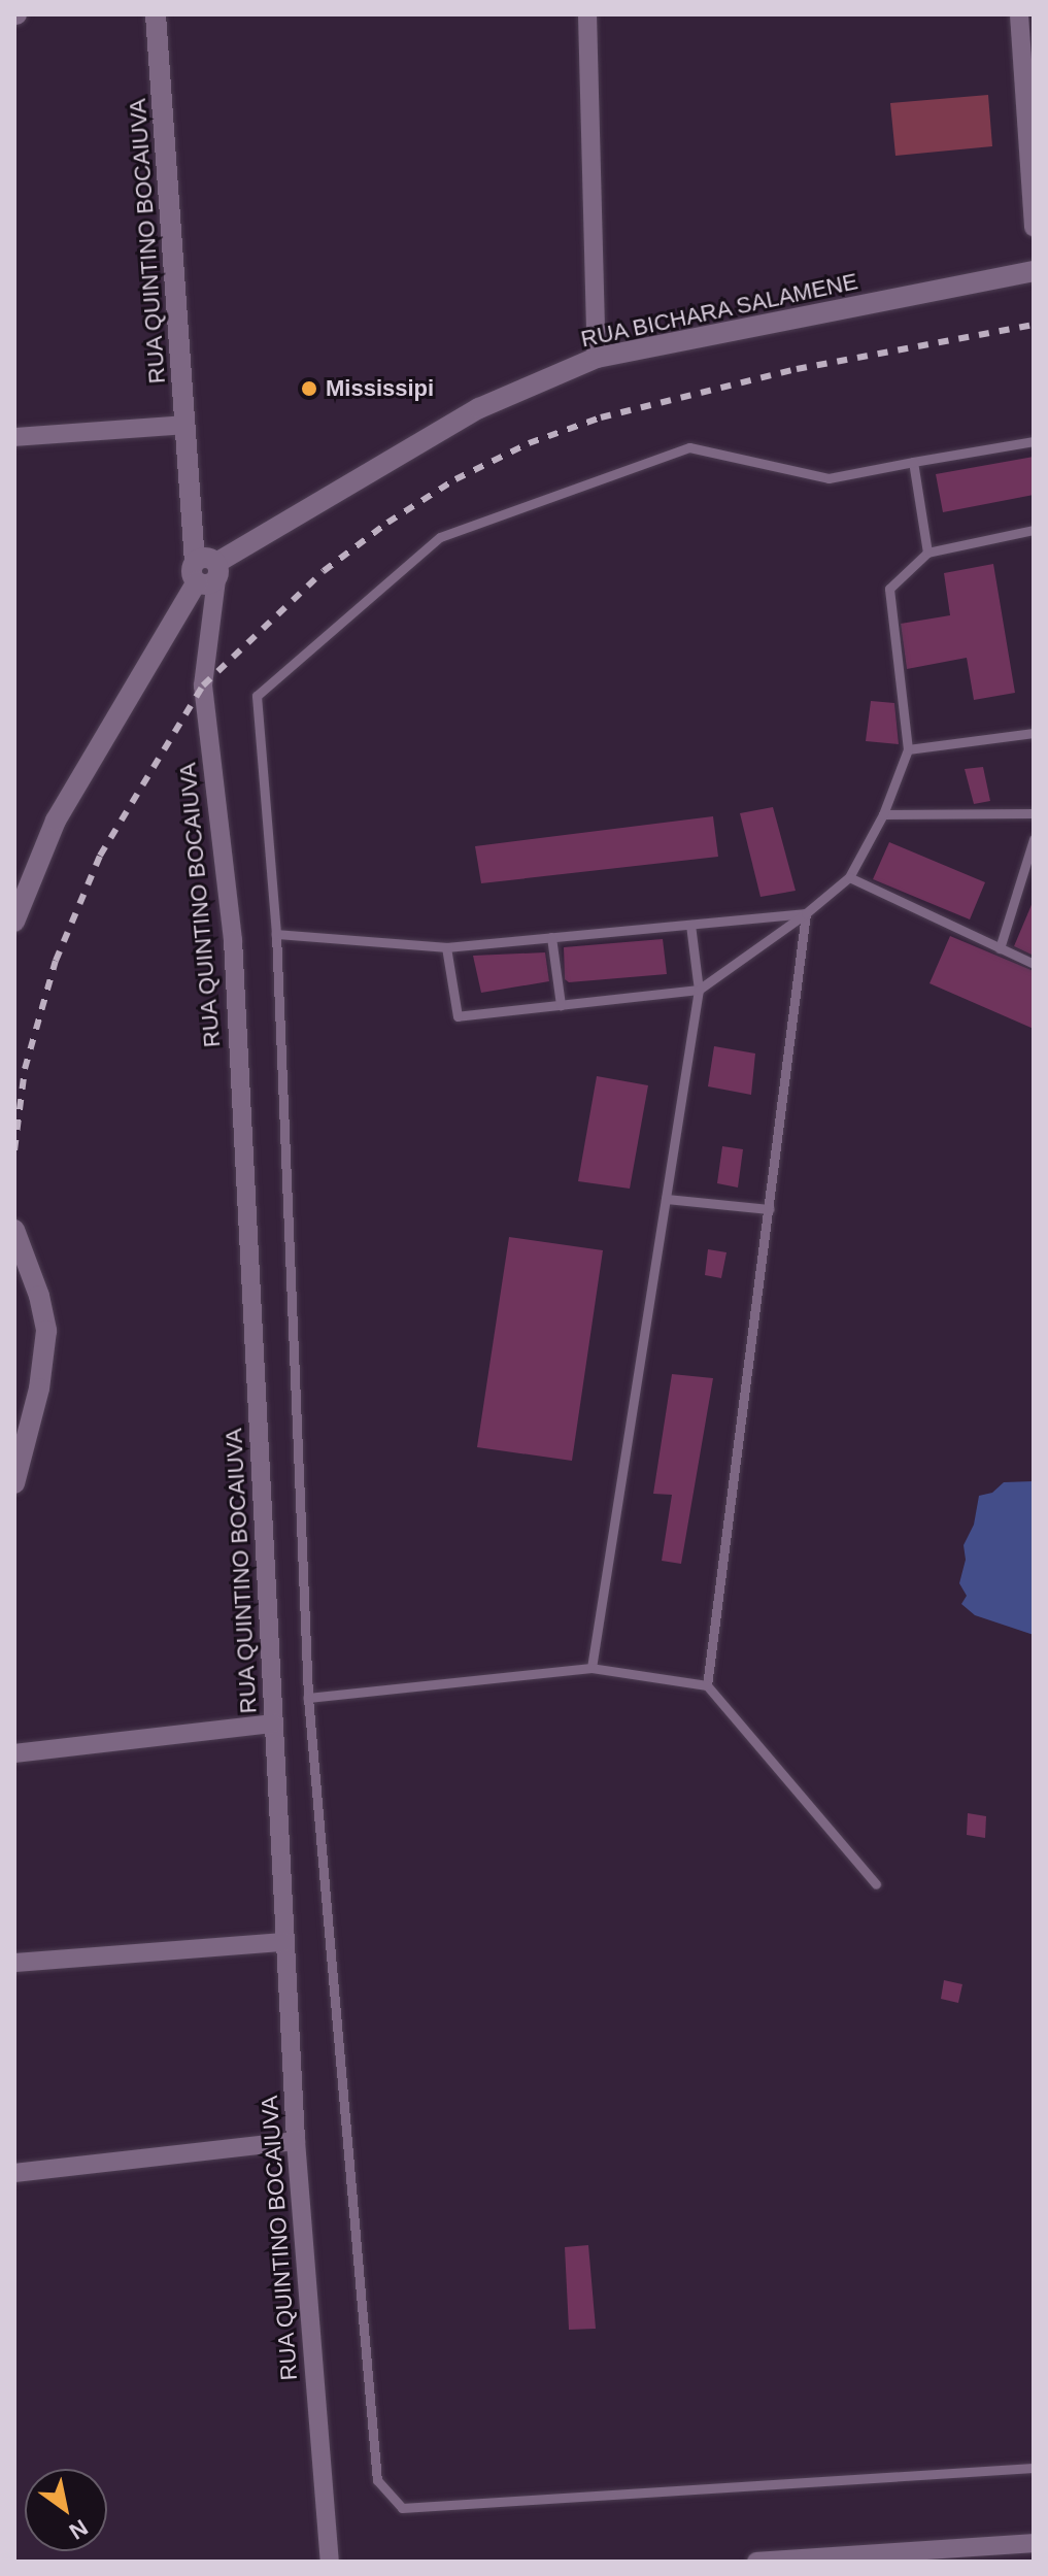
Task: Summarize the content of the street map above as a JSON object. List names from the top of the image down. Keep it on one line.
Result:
{"streets":{"main road":["RUA QUINTINO BOCAIUVA","RUA BICHARA SALAMENE"]},"crossings":[["RUA QUINTINO BOCAIUVA","RUA BICHARA SALAMENE"]],"places":["Mississipi"],"north":"bottom right"}
